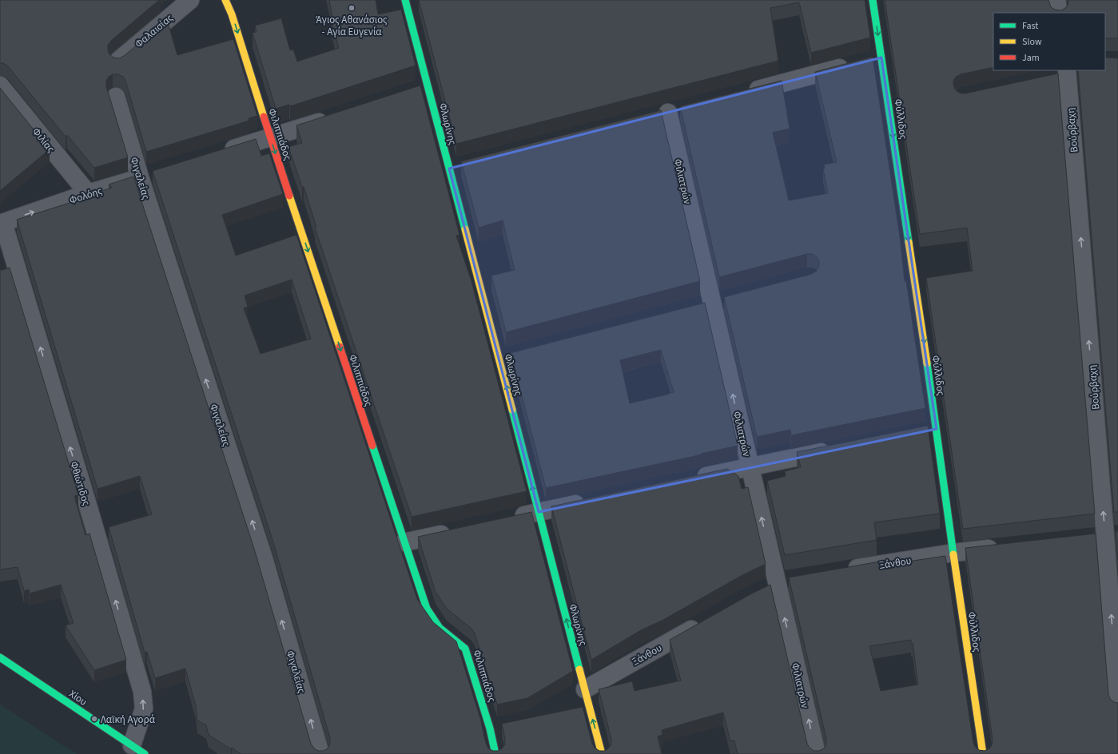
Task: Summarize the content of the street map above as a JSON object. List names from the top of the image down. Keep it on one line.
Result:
{"streets":{"street":["Φαλαισίας","Φύλλιδος","Φλωρίνης","Βούρβαχη","Φιλιππιάδος","Φιλίας","Φιγαλείας","Φιλιατρών","Φολόης","Φθιώτιδος","Ξάνθου","Χίου"]},"crossings":[["Φύλλιδος","Ξάνθου"],["Φλωρίνης","Ξάνθου"],["Φιλίας","Φολόης"],["Φιγαλείας","Φολόης"],["Φολόης","Φθιώτιδος"],["Φθιώτιδος","Χίου"]],"one_way":["Φύλλιδος","Φλωρίνης","Βούρβαχη","Φιλιππιάδος","Φιγαλείας","Φιλιατρών","Φολόης","Φθιώτιδος"],"places":["Άγιος Αθανάσιος - Αγία Ευγενία","Λαϊκή Αγορά"],"legend":["Fast","Slow","Jam"]}
